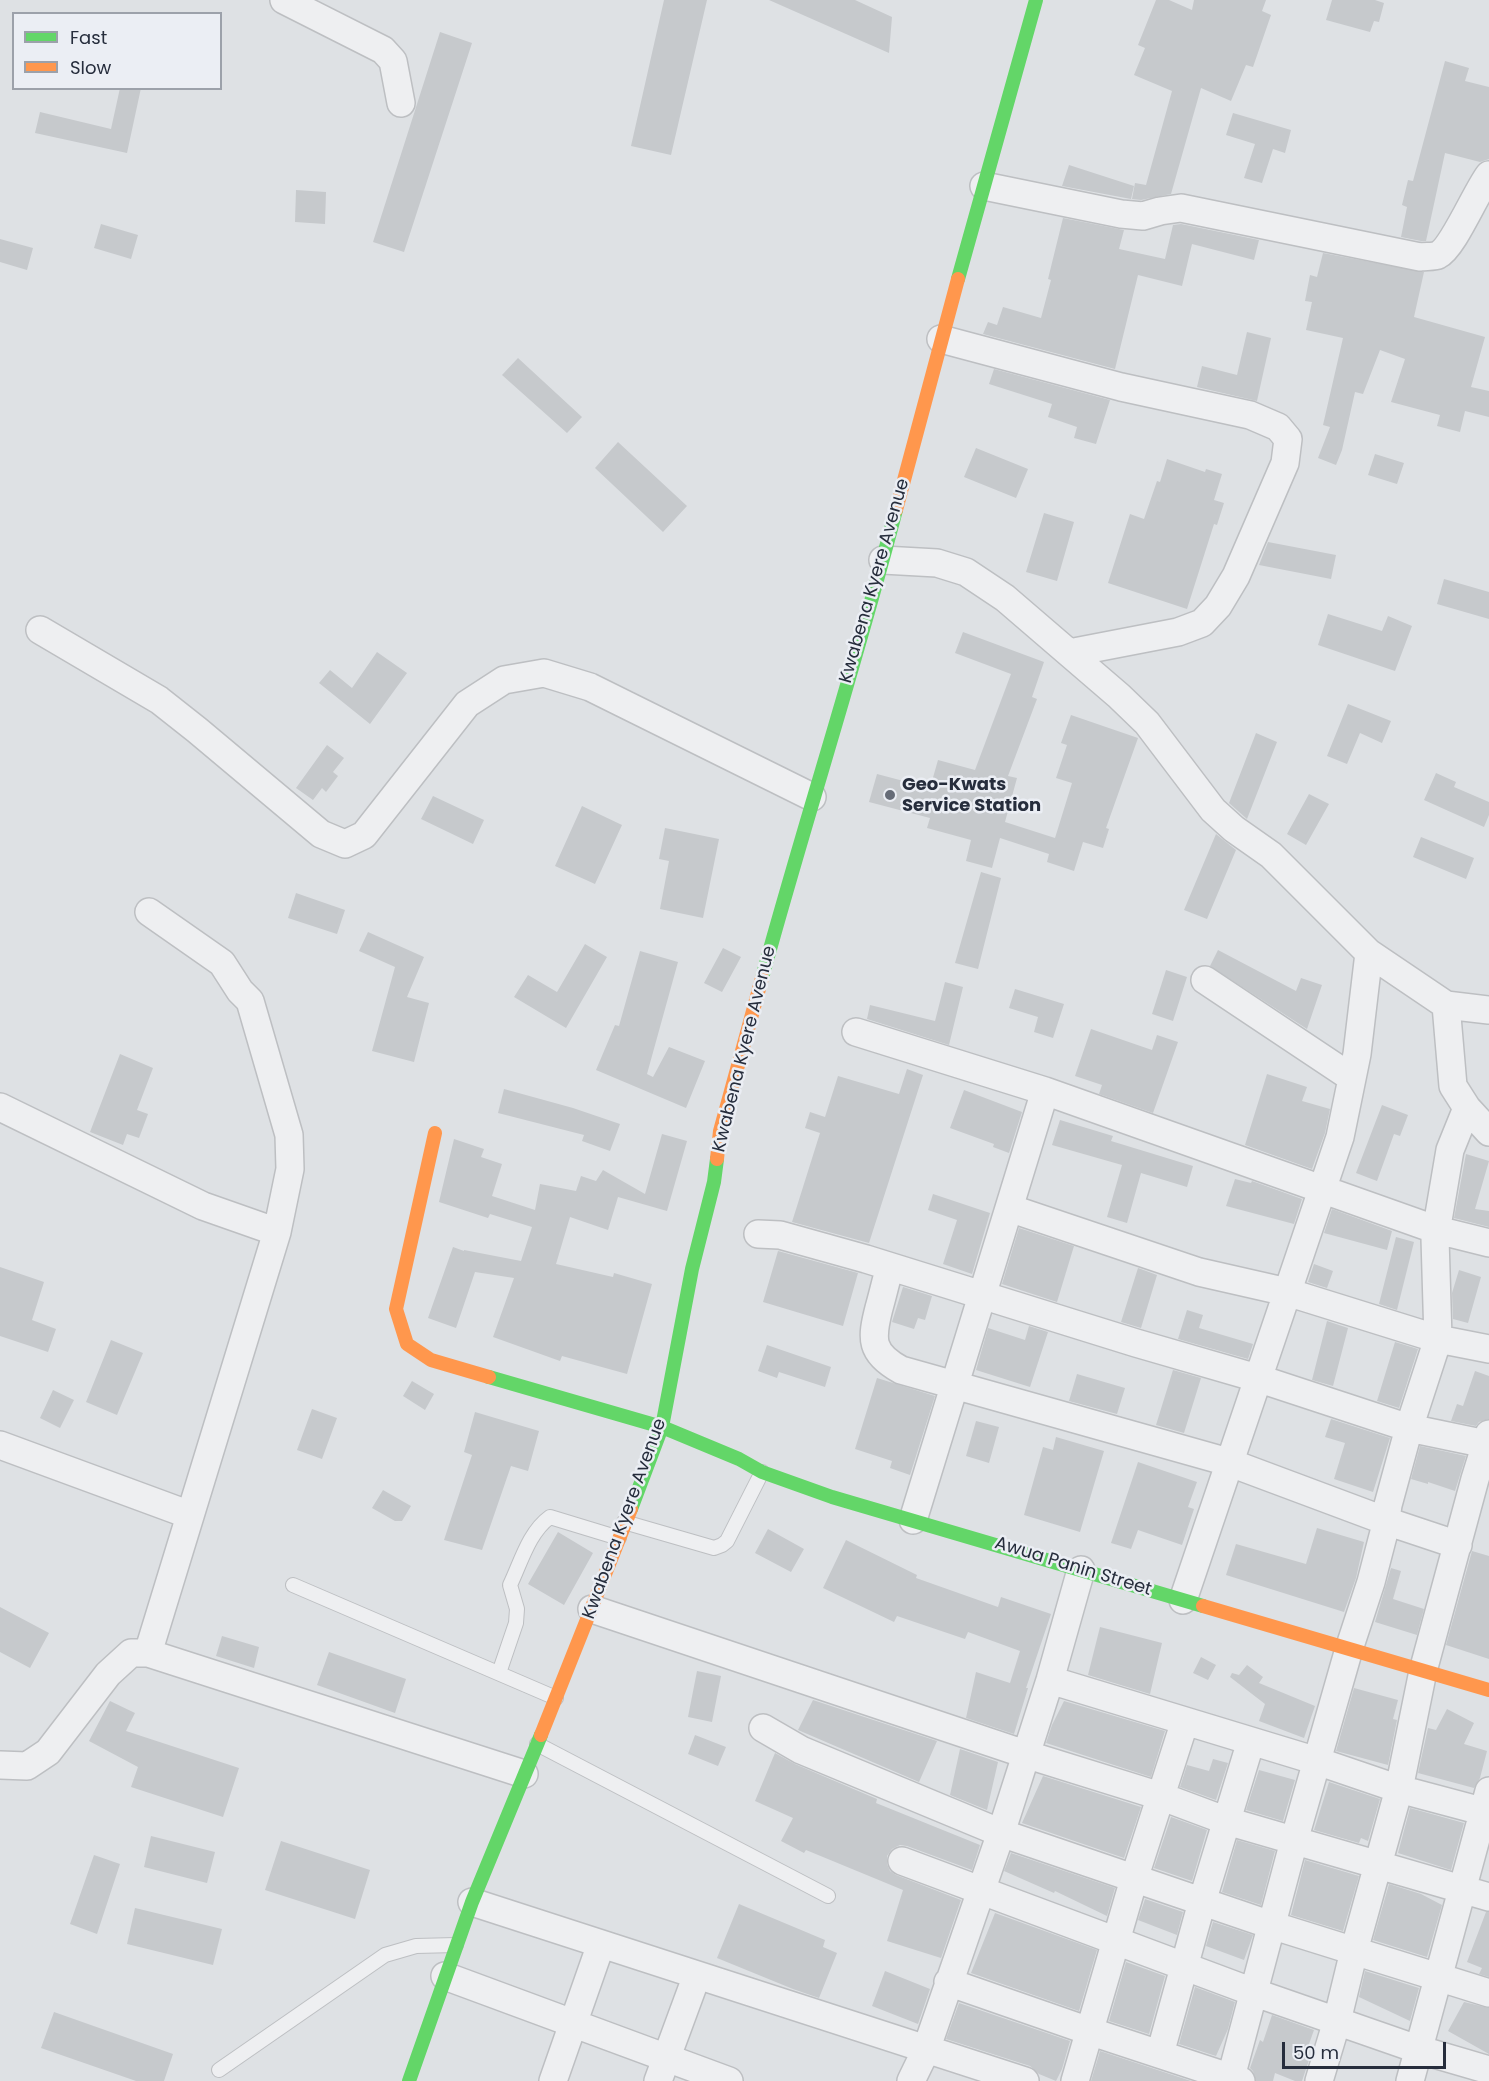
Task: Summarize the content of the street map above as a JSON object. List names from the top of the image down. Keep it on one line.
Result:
{"streets":{"main road":["Kwabena Kyere Avenue","Awua Panin Street"]},"crossings":[["Kwabena Kyere Avenue","Awua Panin Street"]],"places":["Geo-Kwats Service Station"],"legend":["Fast","Slow"],"scale_bar":"50 m"}
